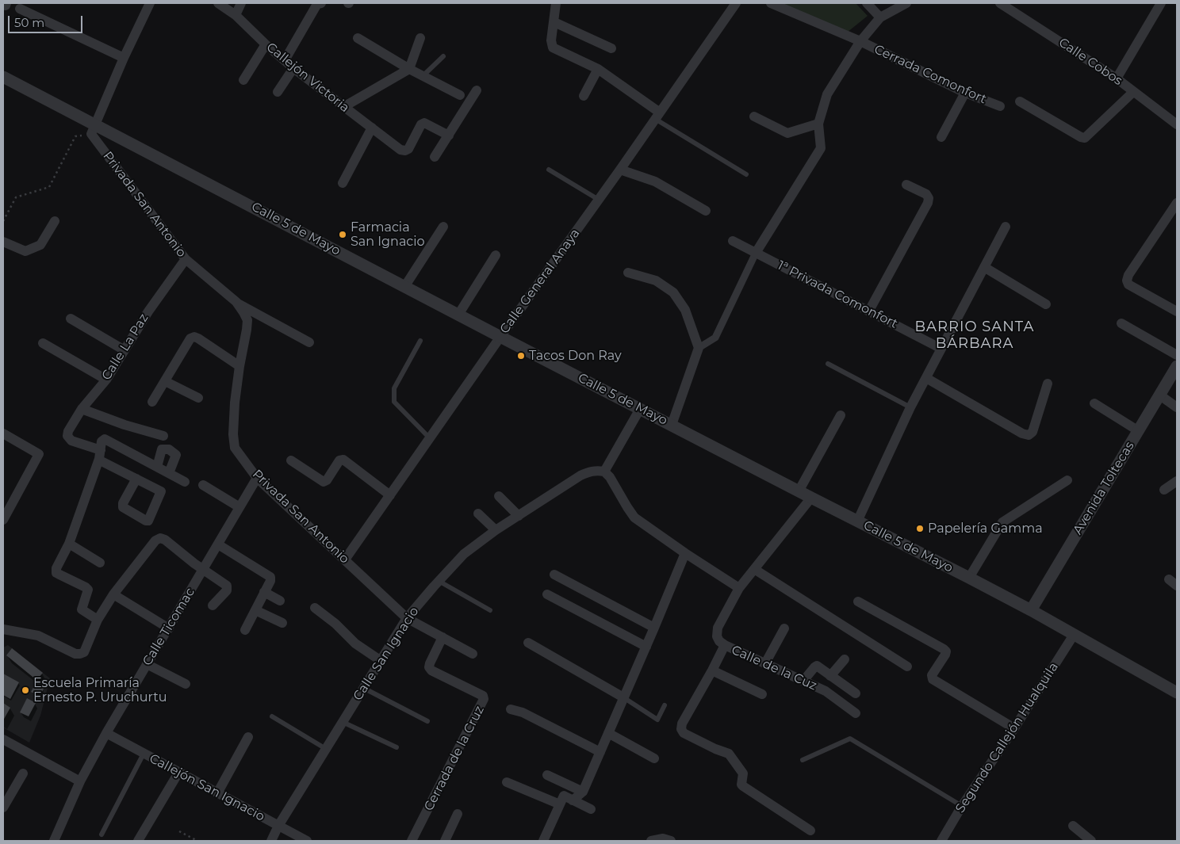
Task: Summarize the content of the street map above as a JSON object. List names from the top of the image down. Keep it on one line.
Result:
{"streets":{"street":["Calle Cobos","Cerrada Comonfort","Callejón Victoria","Privada San Antonio","Calle 5 de Mayo","Calle General Anaya","1ª Privada Comonfort","Calle La Paz","Avenida Toltecas","Calle Ticomac","Calle San Ignacio","Calle de la Cuz","Segundo Callejón Hualquila","Cerrada de la Cruz","Callejón San Ignacio"]},"crossings":[["Privada San Antonio","Calle 5 de Mayo"],["Privada San Antonio","Calle General Anaya"],["Privada San Antonio","Calle La Paz"],["Privada San Antonio","Calle Ticomac"],["Privada San Antonio","Calle San Ignacio"],["Privada San Antonio","Cerrada de la Cruz"],["Calle 5 de Mayo","Calle General Anaya"],["Calle 5 de Mayo","Avenida Toltecas"],["Calle 5 de Mayo","Calle de la Cuz"],["Calle 5 de Mayo","Segundo Callejón Hualquila"],["Calle Ticomac","Callejón San Ignacio"],["Calle San Ignacio","Callejón San Ignacio"]],"districts":["BARRIO SANTA BÁRBARA"],"places":["Farmacia San Ignacio","Tacos Don Ray","Papelería Gamma","Escuela Primaría Ernesto P. Uruchurtu"],"scale_bar":"50 m"}
